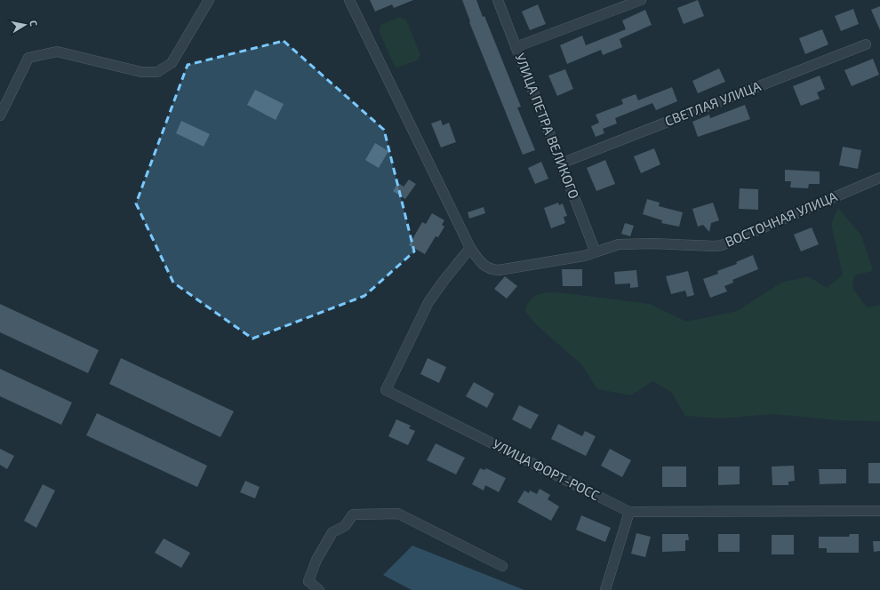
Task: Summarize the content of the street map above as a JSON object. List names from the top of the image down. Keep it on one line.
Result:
{"streets":{"street":["СВЕТЛАЯ УЛИЦА","УЛИЦА ПЕТРА ВЕЛИКОГО","ВОСТОЧНАЯ УЛИЦА","УЛИЦА ФОРТ-РОСС"]},"crossings":[["СВЕТЛАЯ УЛИЦА","УЛИЦА ПЕТРА ВЕЛИКОГО"],["УЛИЦА ПЕТРА ВЕЛИКОГО","ВОСТОЧНАЯ УЛИЦА"],["ВОСТОЧНАЯ УЛИЦА","УЛИЦА ФОРТ-РОСС"]],"north":"right"}
